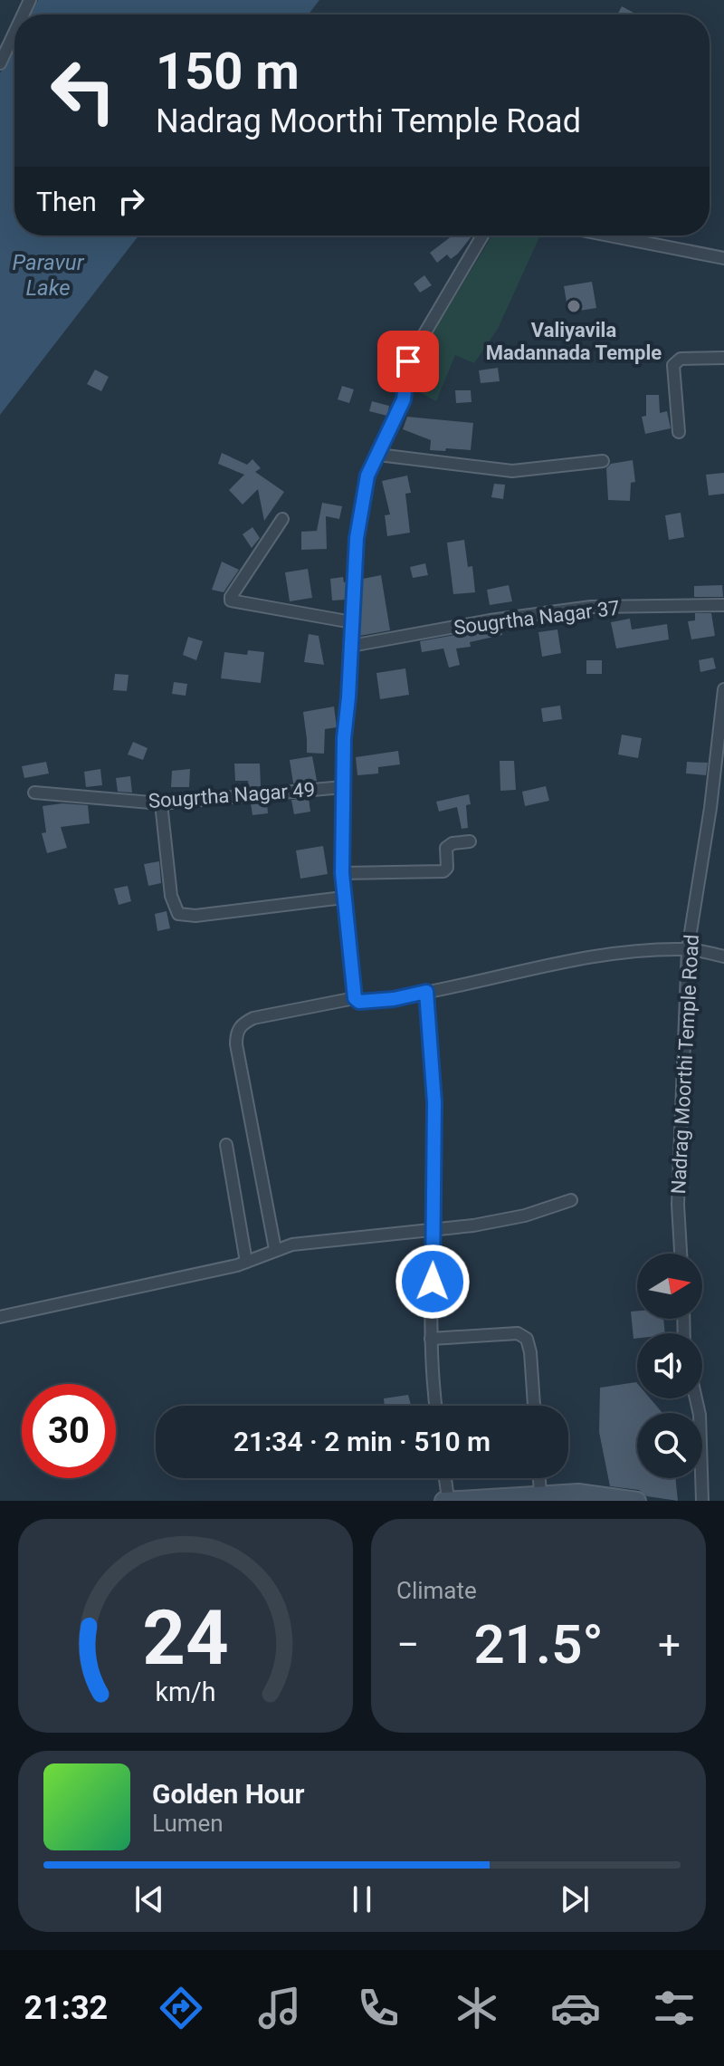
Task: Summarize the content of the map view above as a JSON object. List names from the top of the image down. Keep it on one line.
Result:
{"streets":{"street":["Sougrtha Nagar 37","Sougrtha Nagar 49","Nadrag Moorthi Temple Road"]},"water":["Paravur Lake"],"places":["Valiyavila Madannada Temple"],"north":"right","page":{"turn":["150 m","Nadrag Moorthi Temple Road"],"then":"Then","limit":"30","trip":"21:34 · 2 min · 510 m","tile":"Climate","heat":["−","21.5°","+"],"song":["Golden Hour","Lumen"],"tabs":"21:32","gauge":["24","km/h"]}}
